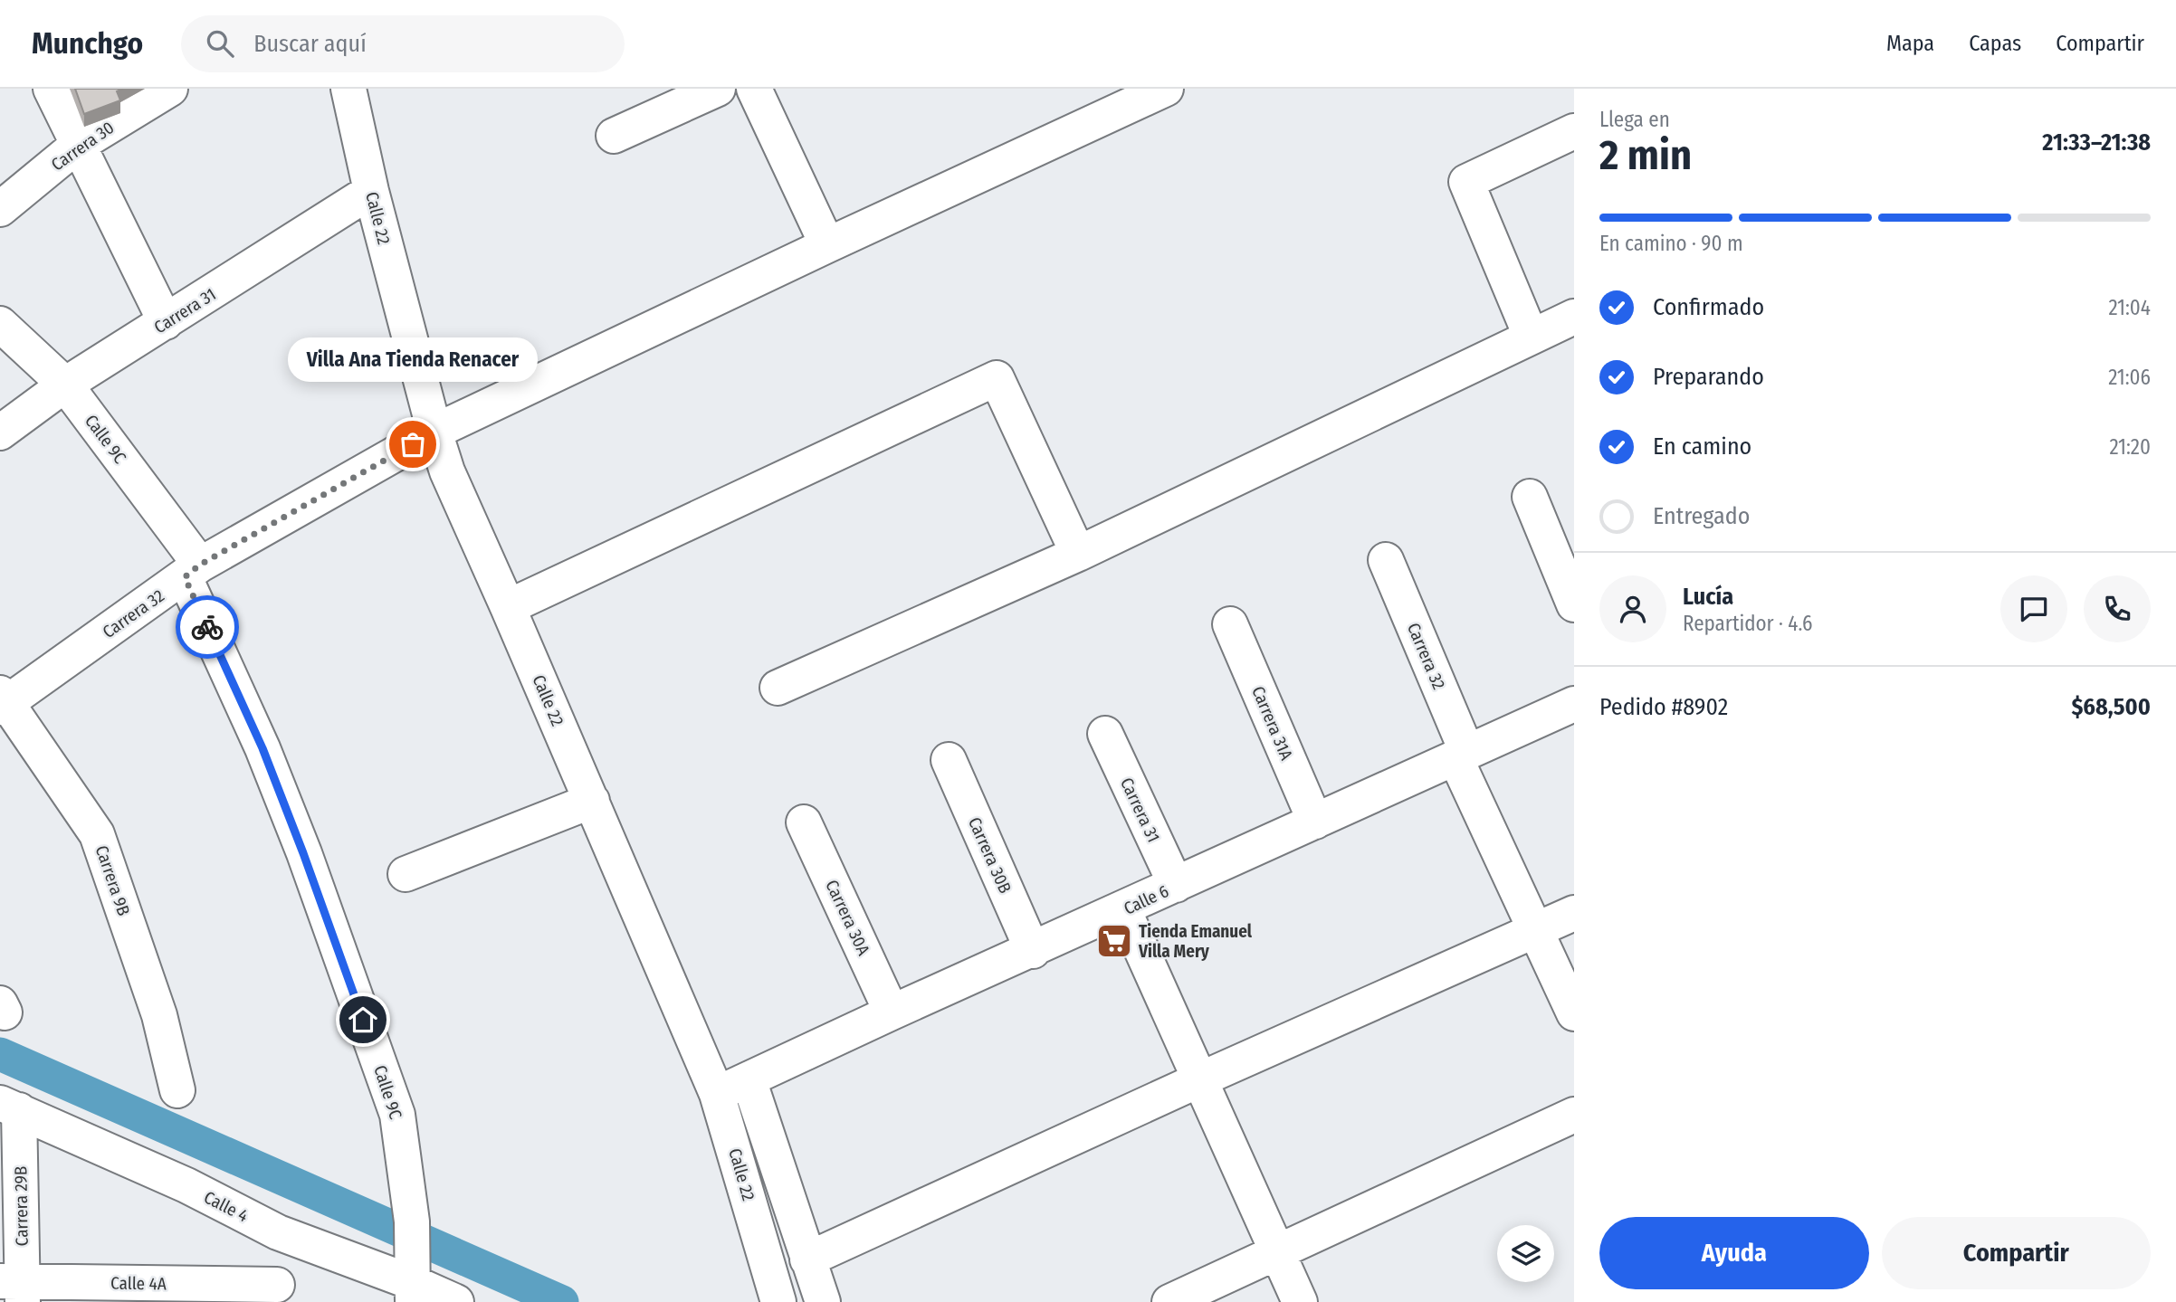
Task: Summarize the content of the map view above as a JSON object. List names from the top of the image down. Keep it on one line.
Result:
{"streets":{"street":["Carrera 30","Calle 22","Carrera 31","Calle 9C","Carrera 32","Carrera 31A","Carrera 30B","Carrera 9B","Calle 6","Carrera 30A","Carrera 29B","Calle 4","Calle 4A"]},"crossings":[["Calle 22","Carrera 31"],["Calle 22","Carrera 32"],["Calle 22","Calle 6"],["Carrera 31","Calle 9C"],["Carrera 31","Calle 6"],["Calle 9C","Carrera 32"],["Calle 9C","Calle 4"],["Carrera 32","Carrera 9B"],["Carrera 32","Calle 6"],["Carrera 31A","Calle 6"],["Carrera 30B","Calle 6"],["Calle 6","Carrera 30A"],["Carrera 29B","Calle 4"],["Carrera 29B","Calle 4A"]],"places":{"other":["Villa Ana Tienda Renacer"],"supermarket":["Tienda Emanuel Villa Mery"]},"page":{"header":"Munchgo","search":"Buscar aquí","nav":["Mapa","Capas","Compartir"],"heading":["2 min","Llega en","21:33–21:38"],"panel":["Lucía","Repartidor · 4.6","Pedido #8902","$68,500"],"bar":"En camino · 90 m","list":[["Confirmado","21:04"],["Preparando","21:06"],["En camino","21:20"],"Entregado"],"bubble":"Villa Ana Tienda Renacer","buttons":["Ayuda","Compartir"]}}
